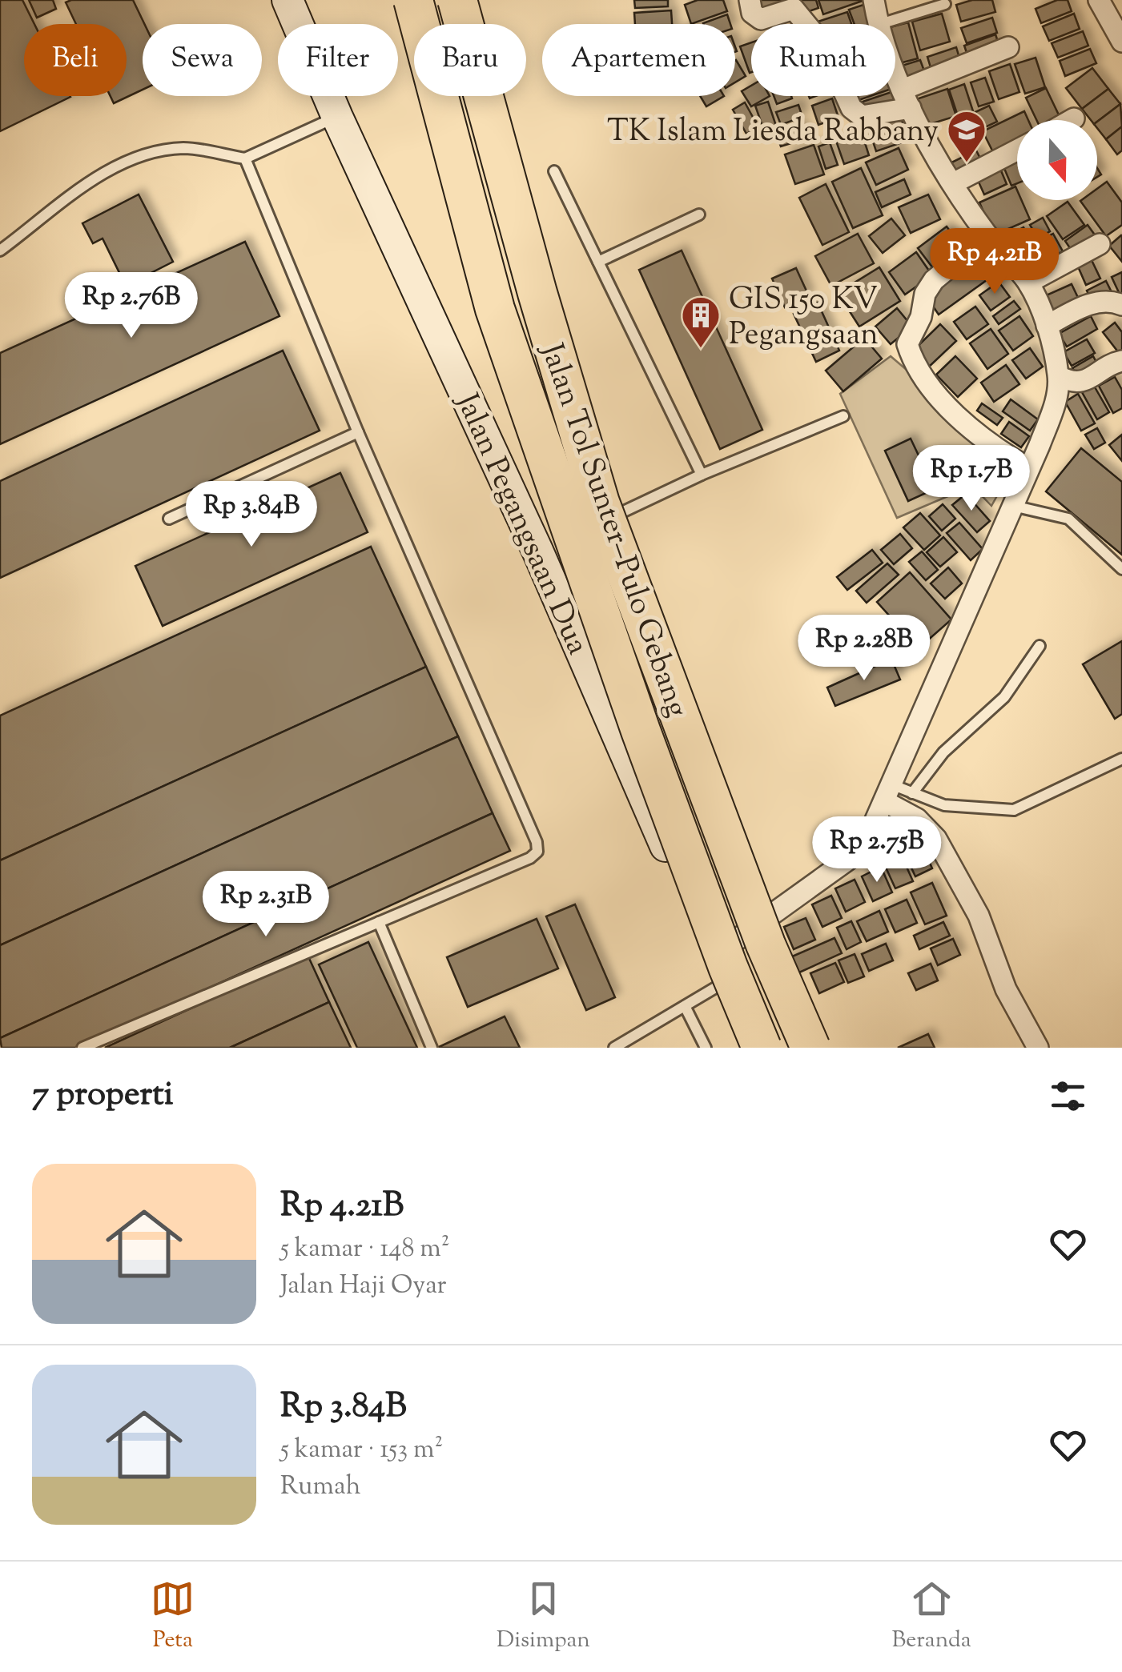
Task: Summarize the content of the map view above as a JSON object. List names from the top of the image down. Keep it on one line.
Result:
{"streets":{"highway":["Jalan Tol Sunter–Pulo Gebang"],"main road":["Jalan Pegangsaan Dua"]},"crossings":[["Jalan Pegangsaan Dua","Jalan Tol Sunter–Pulo Gebang"]],"places":{"school or university":["TK Islam Liesda Rabbany"],"building":["GIS 150 KV Pegangsaan"]},"north":"bottom","page":{"chip":["Beli","Sewa","Filter","Baru","Apartemen","Rumah"],"price":["Rp 4.21B","Rp 2.76B","Rp 1.7B","Rp 3.84B","Rp 2.28B","Rp 2.75B","Rp 2.31B"],"heading":"7 properti","list":[{"name":"Rp 4.21B","note":"5 kamar · 148 m² · Jalan Haji Oyar"},{"name":"Rp 3.84B","note":"5 kamar · 153 m² · Rumah"}],"tabs":["Peta","Disimpan","Beranda"]}}
